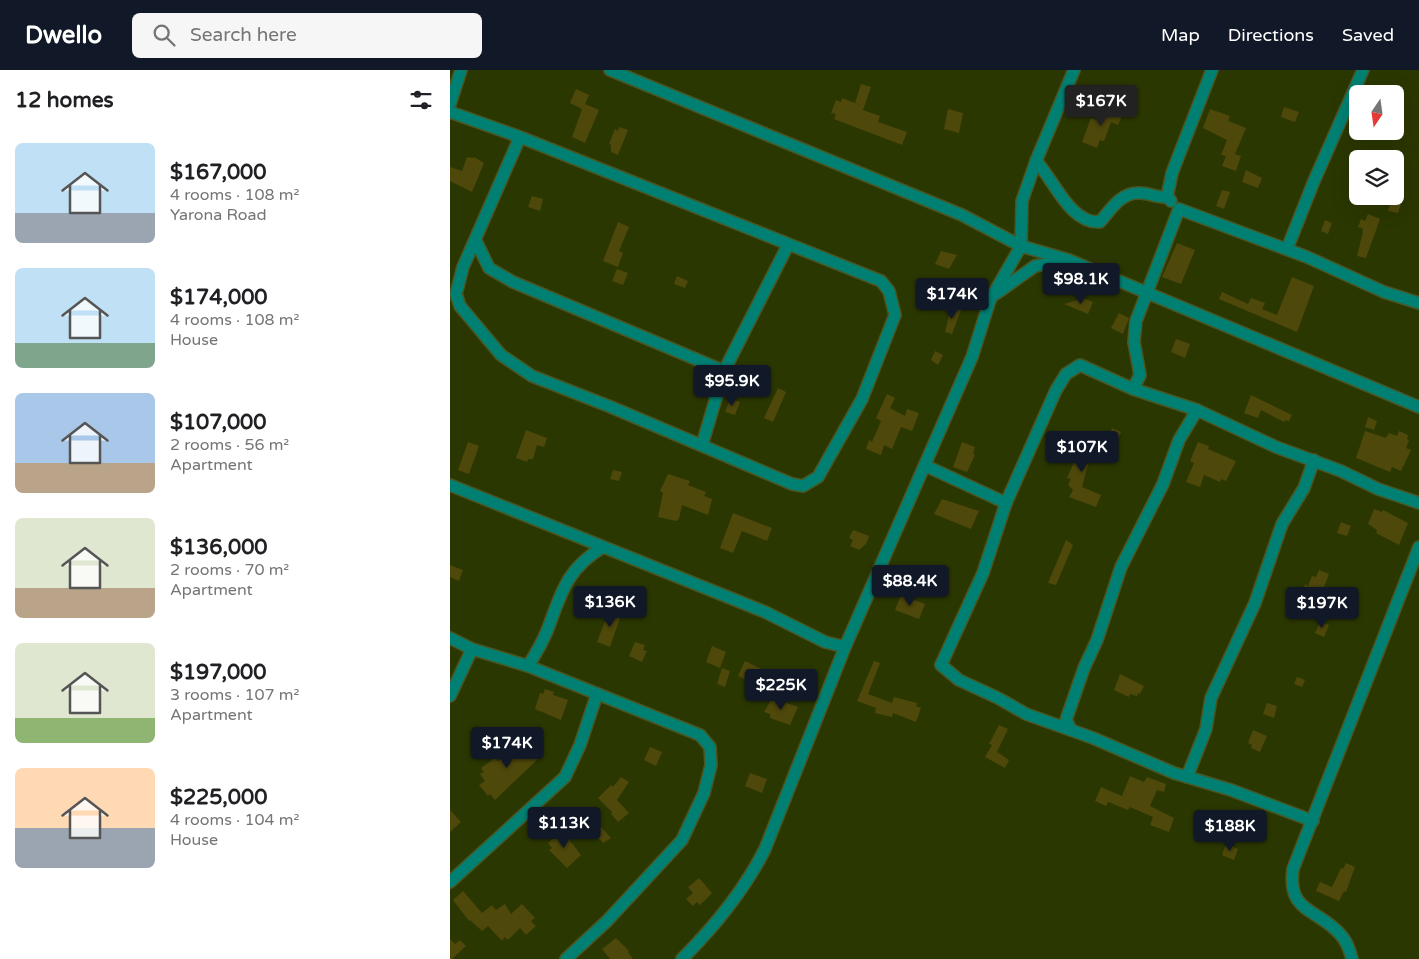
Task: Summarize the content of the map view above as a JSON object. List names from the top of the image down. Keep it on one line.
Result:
{"north":"bottom","page":{"header":"Dwello","search":"Search here","nav":["Map","Directions","Saved"],"heading":"12 homes","price":["$167K","$98.1K","$174K","$95.9K","$107K","$88.4K","$136K","$197K","$225K","$174K","$113K","$188K"],"list":[{"name":"$167,000","note":"4 rooms · 108 m² · Yarona Road"},{"name":"$174,000","note":"4 rooms · 108 m² · House"},{"name":"$107,000","note":"2 rooms · 56 m² · Apartment"},{"name":"$136,000","note":"2 rooms · 70 m² · Apartment"},{"name":"$197,000","note":"3 rooms · 107 m² · Apartment"},{"name":"$225,000","note":"4 rooms · 104 m² · House"}]}}
